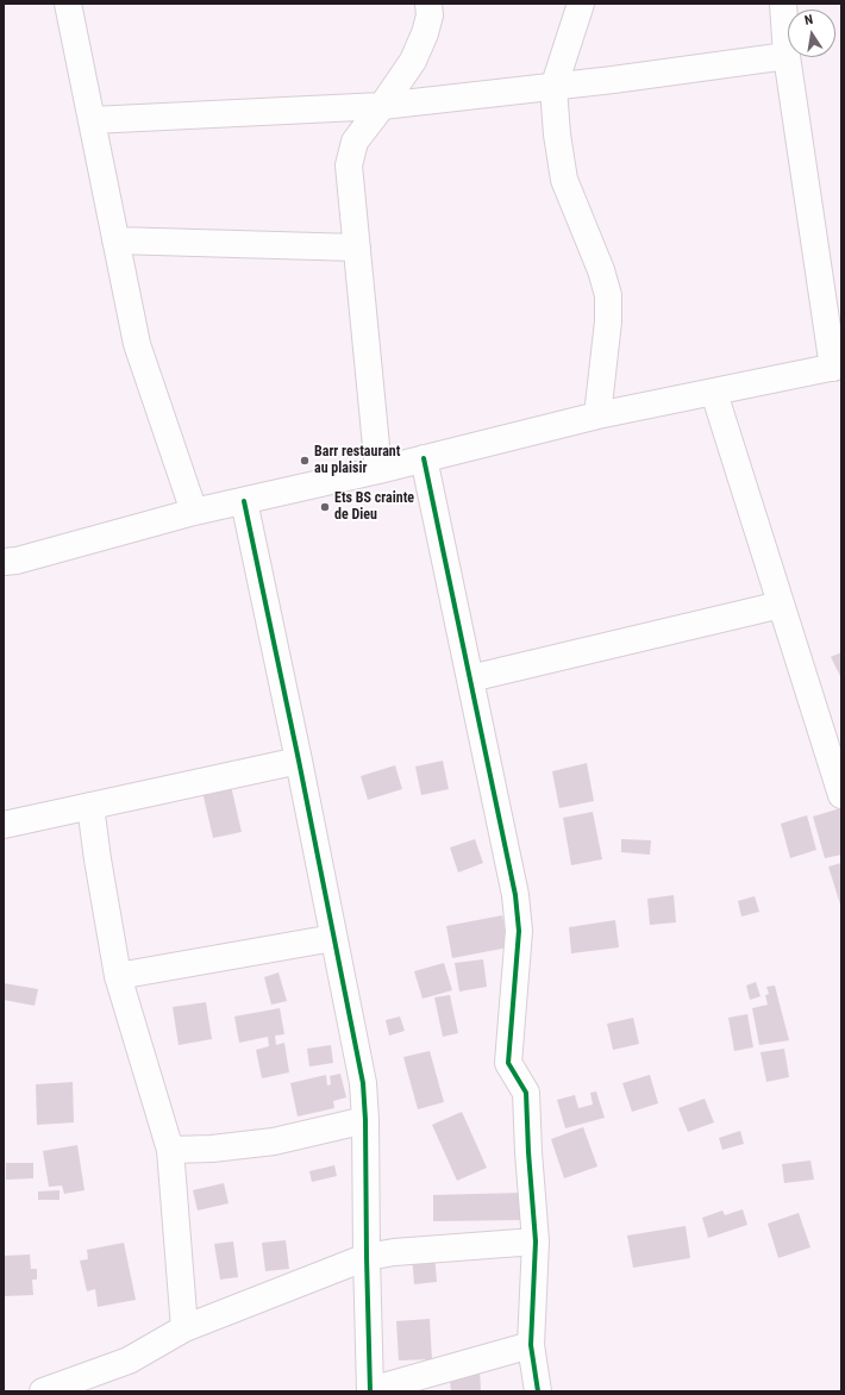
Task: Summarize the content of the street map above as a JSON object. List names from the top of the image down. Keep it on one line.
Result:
{"places":["Barr restaurant au plaisir","Ets BS crainte de Dieu"],"north":"top"}
